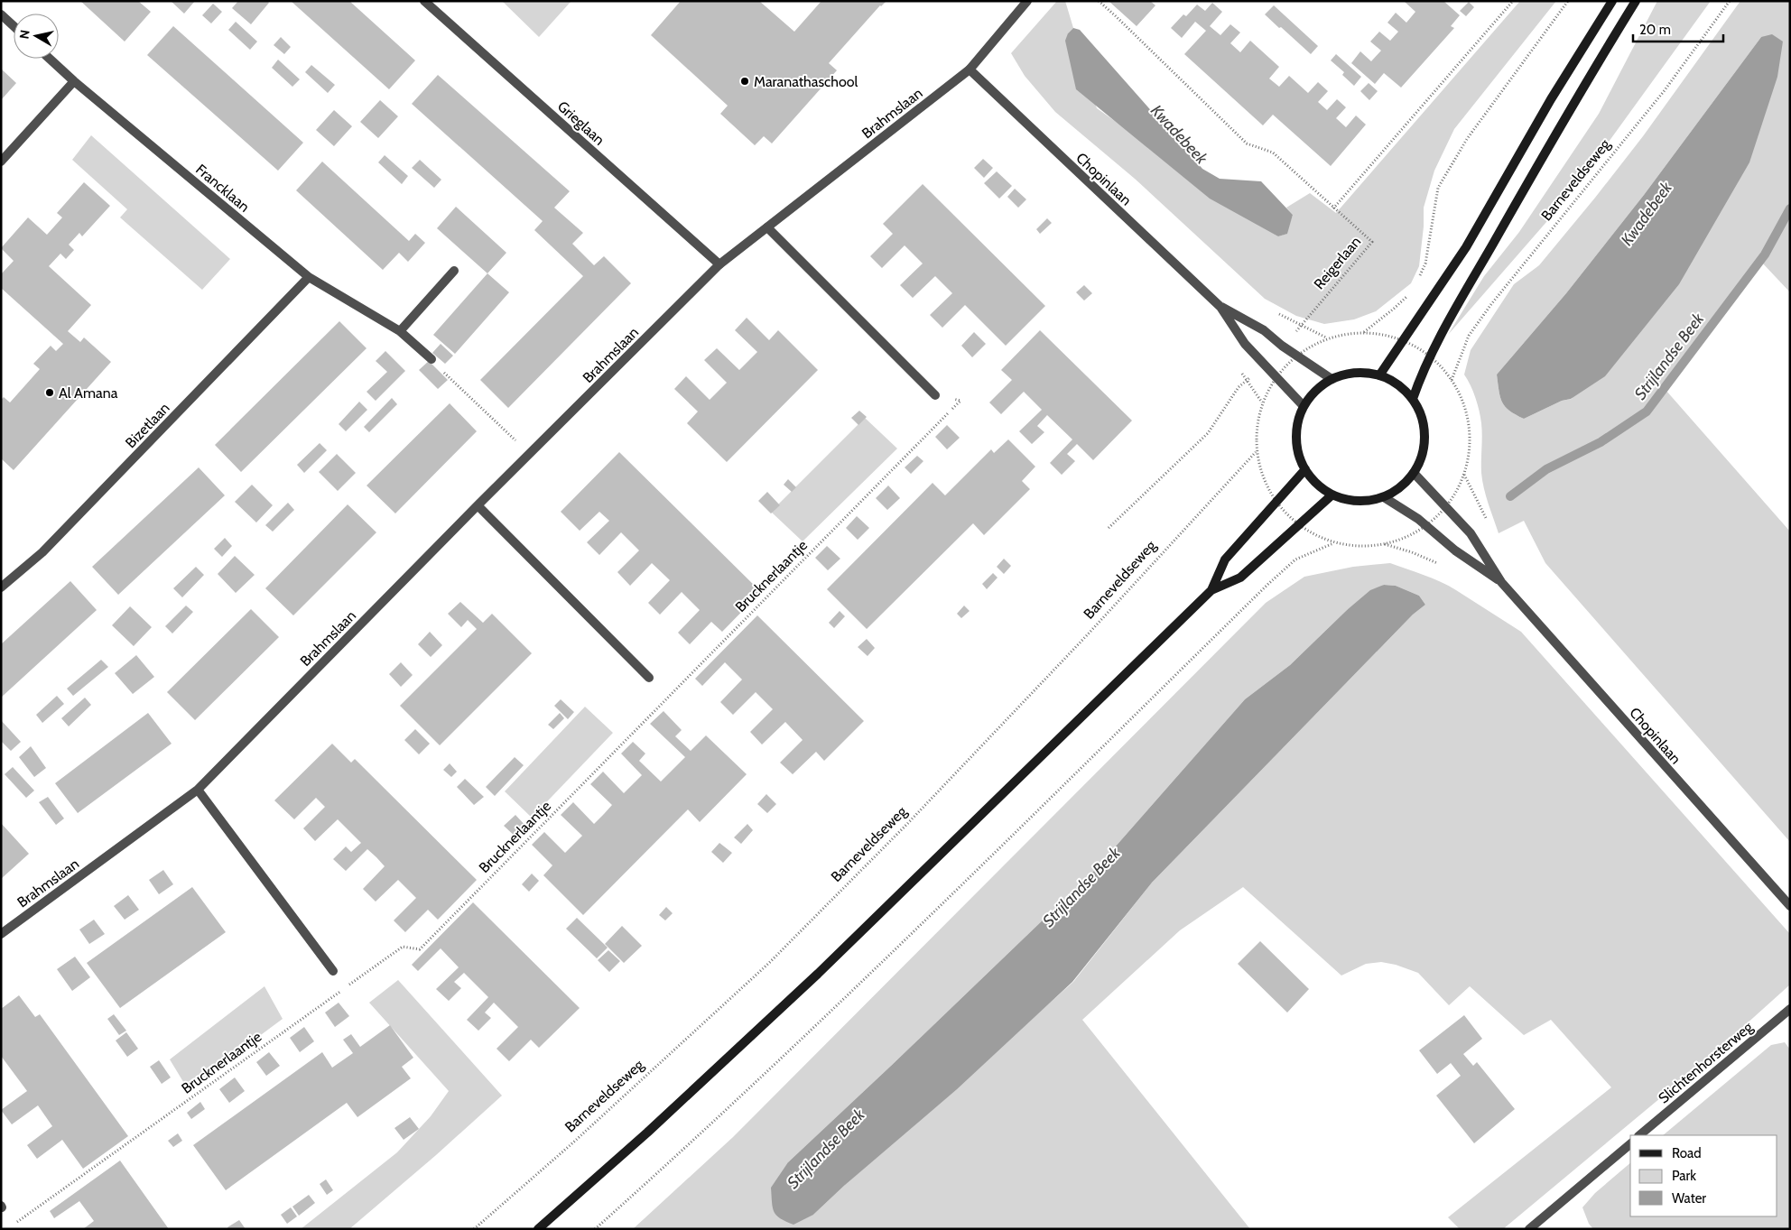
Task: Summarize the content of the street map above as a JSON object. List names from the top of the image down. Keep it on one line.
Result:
{"streets":{"street":["Brahmslaan","Grieglaan","Chopinlaan","Francklaan","Bizetlaan","Slichtenhorsterweg"],"path":["Barneveldseweg","Reigerlaan","Brucknerlaantje"]},"crossings":[["Brahmslaan","Grieglaan"],["Brahmslaan","Chopinlaan"],["Chopinlaan","Reigerlaan"],["Francklaan","Bizetlaan"]],"water":["Kwadebeek","Strijlandse Beek"],"places":["Maranathaschool","Al Amana"],"legend":["Road","Park","Water"],"scale_bar":"20 m","north":"left"}
